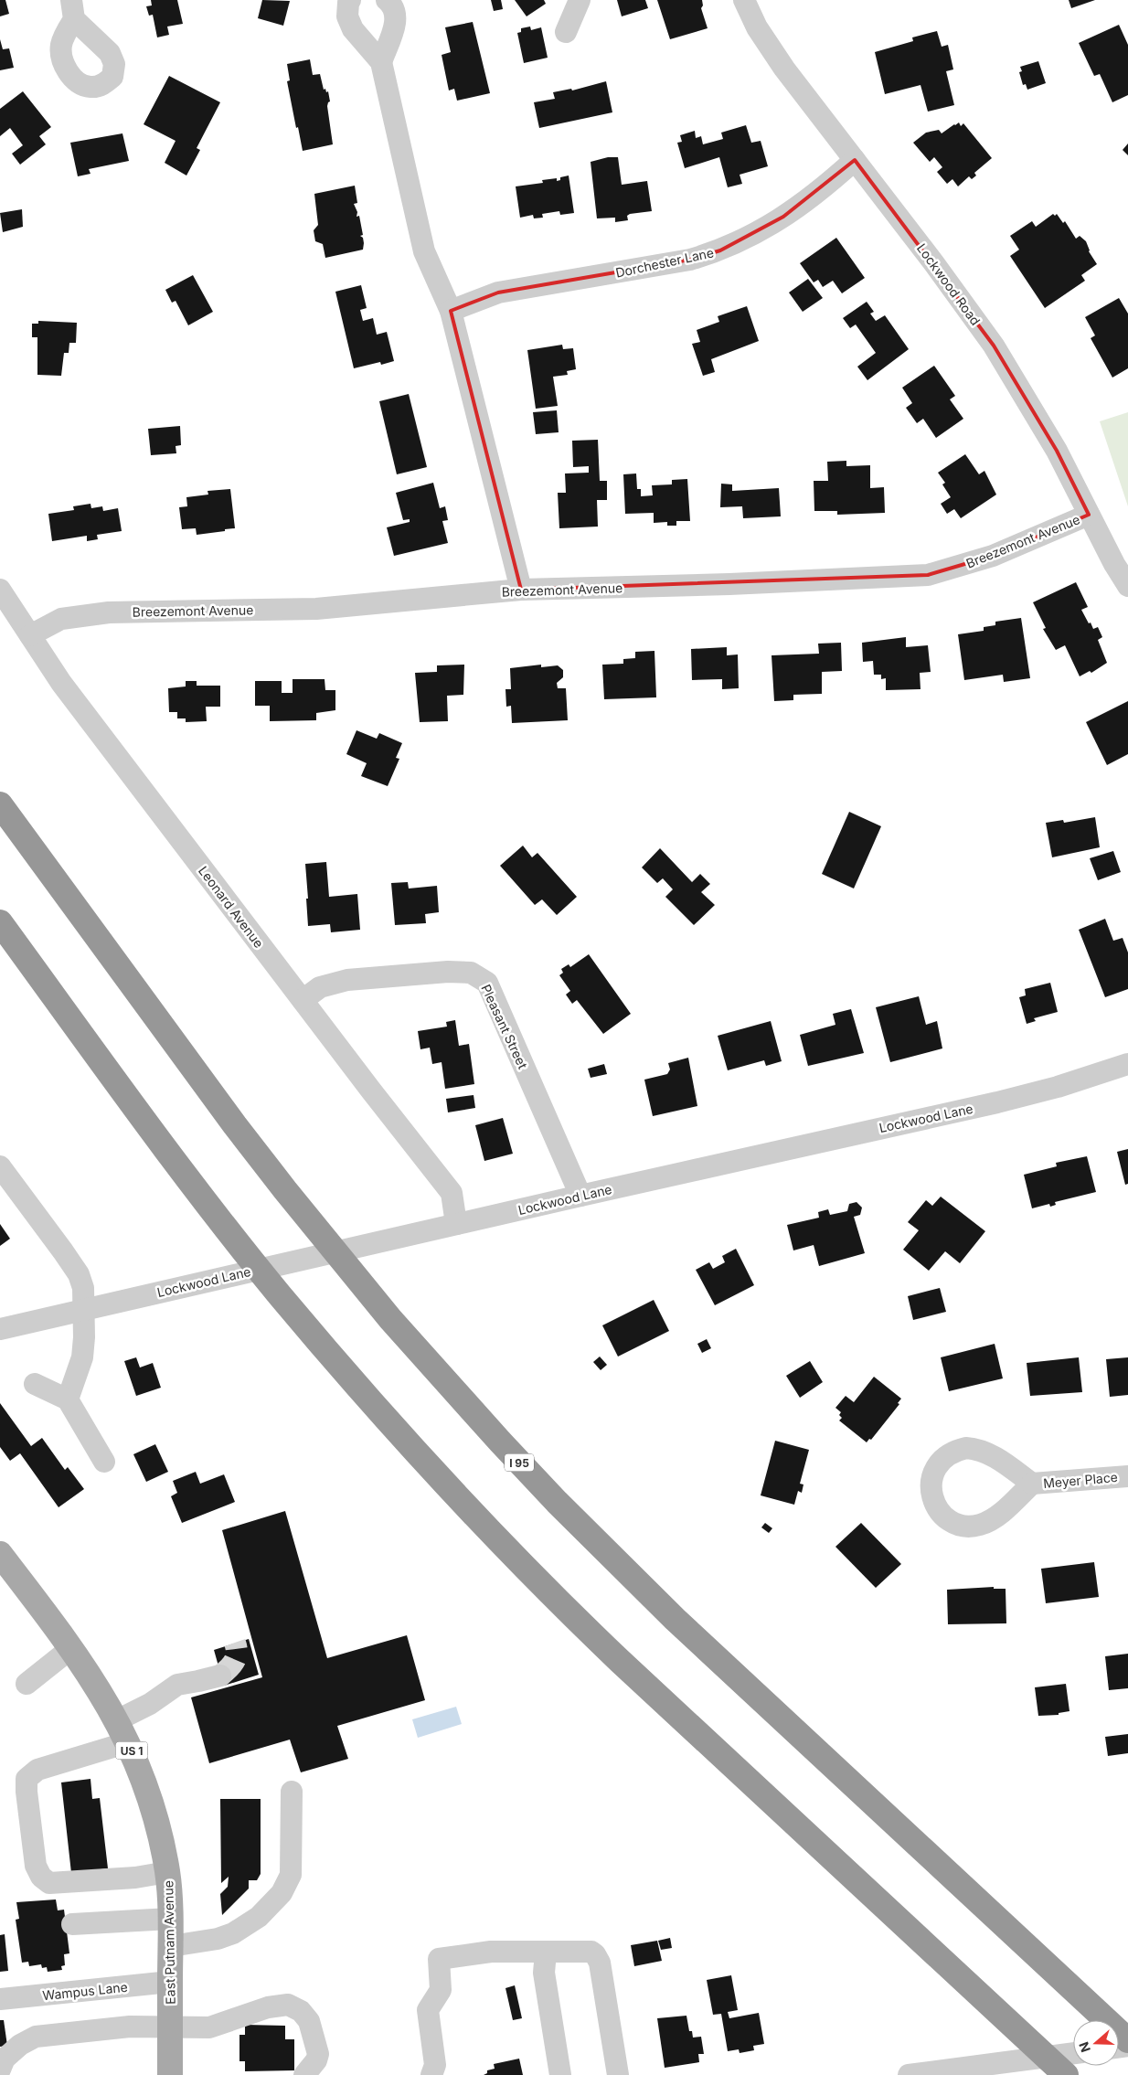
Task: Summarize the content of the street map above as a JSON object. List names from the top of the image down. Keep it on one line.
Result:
{"streets":{"highway":["I 95"],"main road":["US 1","East Putnam Avenue"],"street":["Dorchester Lane","Lockwood Road","Breezemont Avenue","Leonard Avenue","Pleasant Street","Lockwood Lane","Meyer Place","Wampus Lane"]},"crossings":[["Dorchester Lane","Lockwood Road"],["Lockwood Road","Breezemont Avenue"],["Breezemont Avenue","Leonard Avenue"],["Leonard Avenue","Pleasant Street"],["Leonard Avenue","Lockwood Lane"],["Pleasant Street","Lockwood Lane"],["East Putnam Avenue","Wampus Lane"]],"north":"left"}
